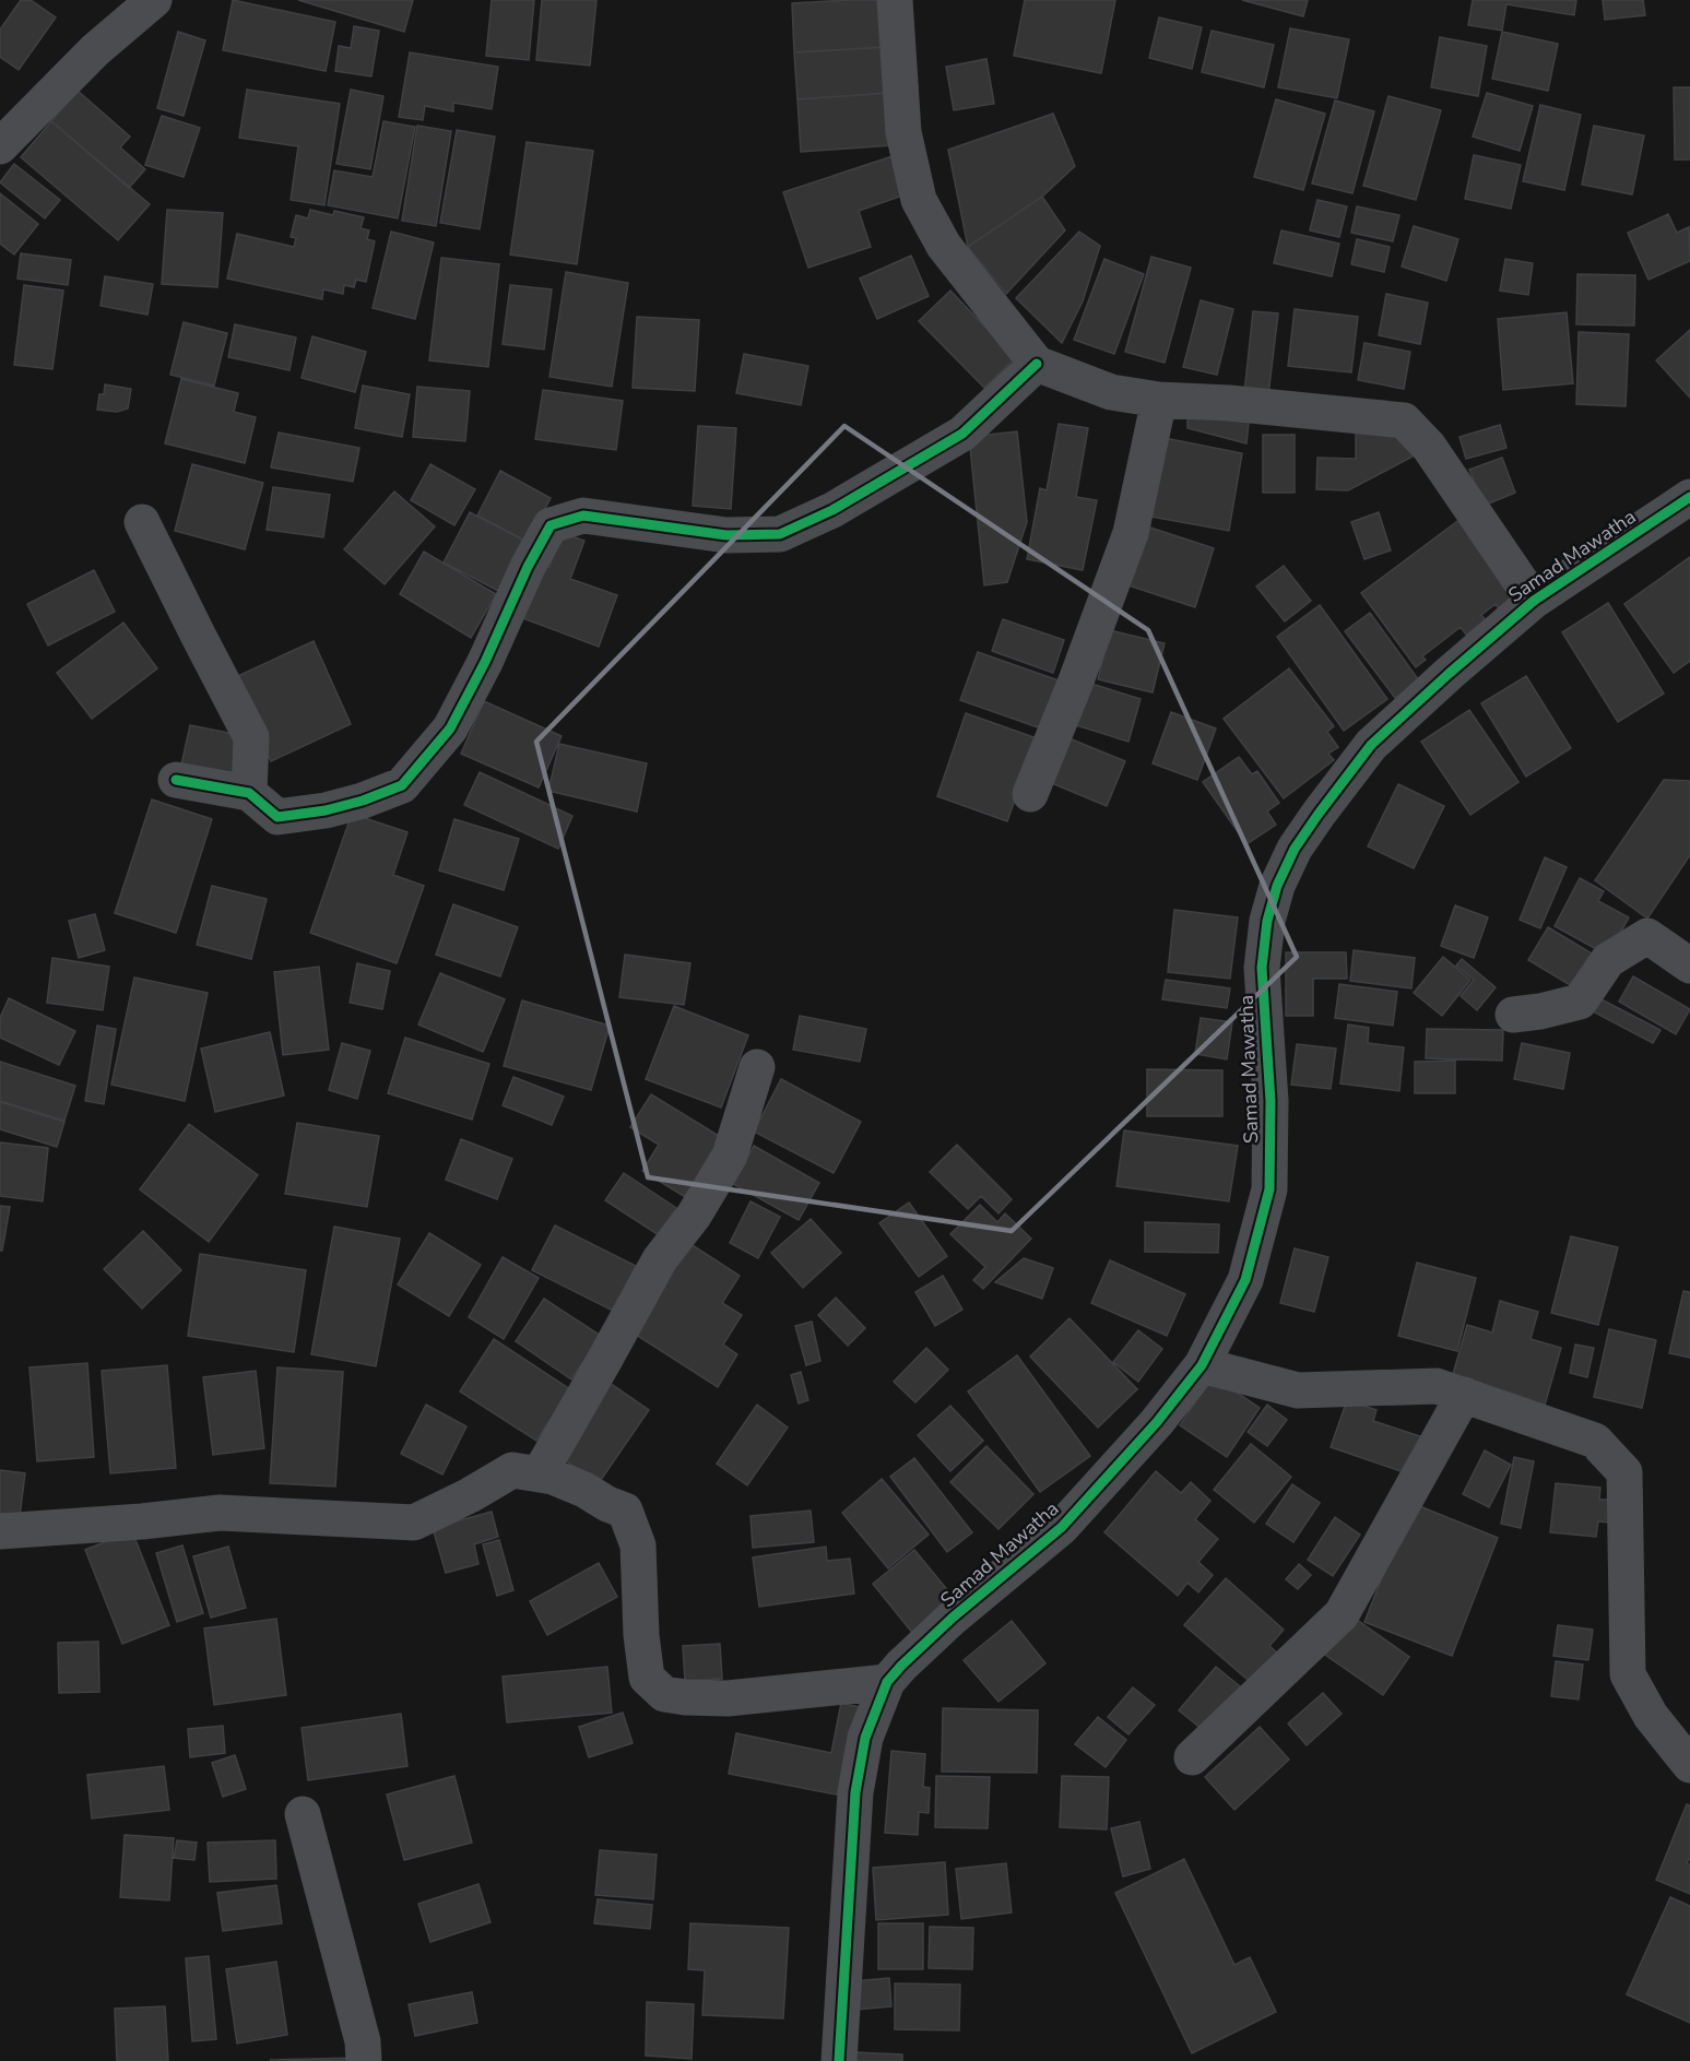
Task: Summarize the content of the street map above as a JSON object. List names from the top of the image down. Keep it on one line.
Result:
{"streets":{"street":["Samad Mawatha"]}}
